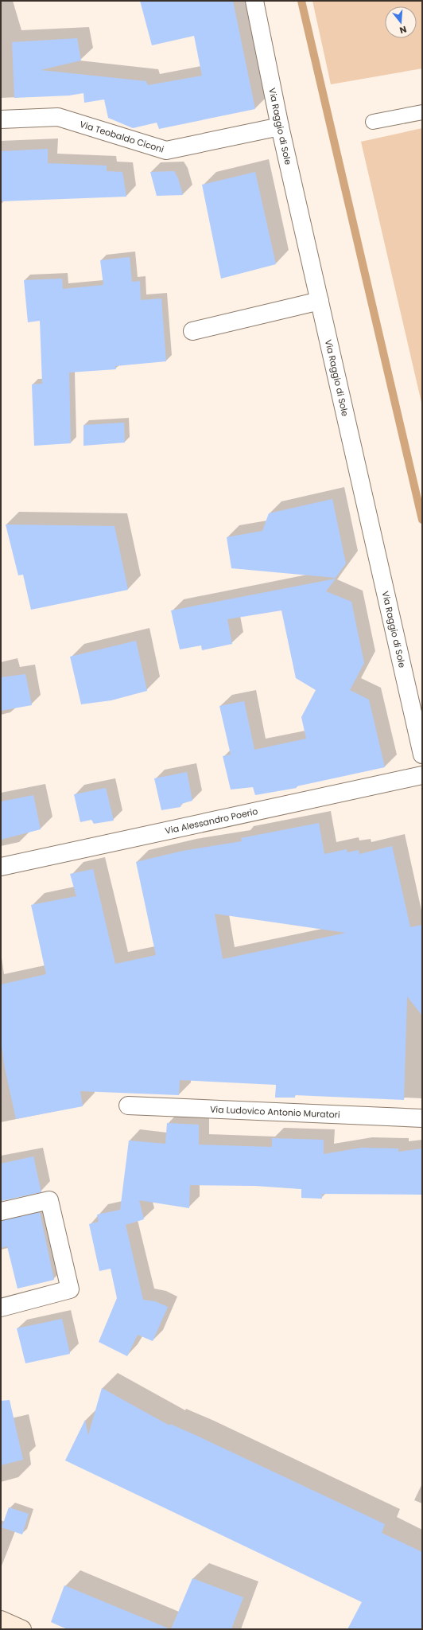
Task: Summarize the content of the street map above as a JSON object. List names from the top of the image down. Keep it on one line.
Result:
{"streets":{"street":["Via Raggio di Sole","Via Teobaldo Ciconi","Via Alessandro Poerio","Via Ludovico Antonio Muratori"]},"crossings":[["Via Raggio di Sole","Via Teobaldo Ciconi"]],"north":"bottom"}
